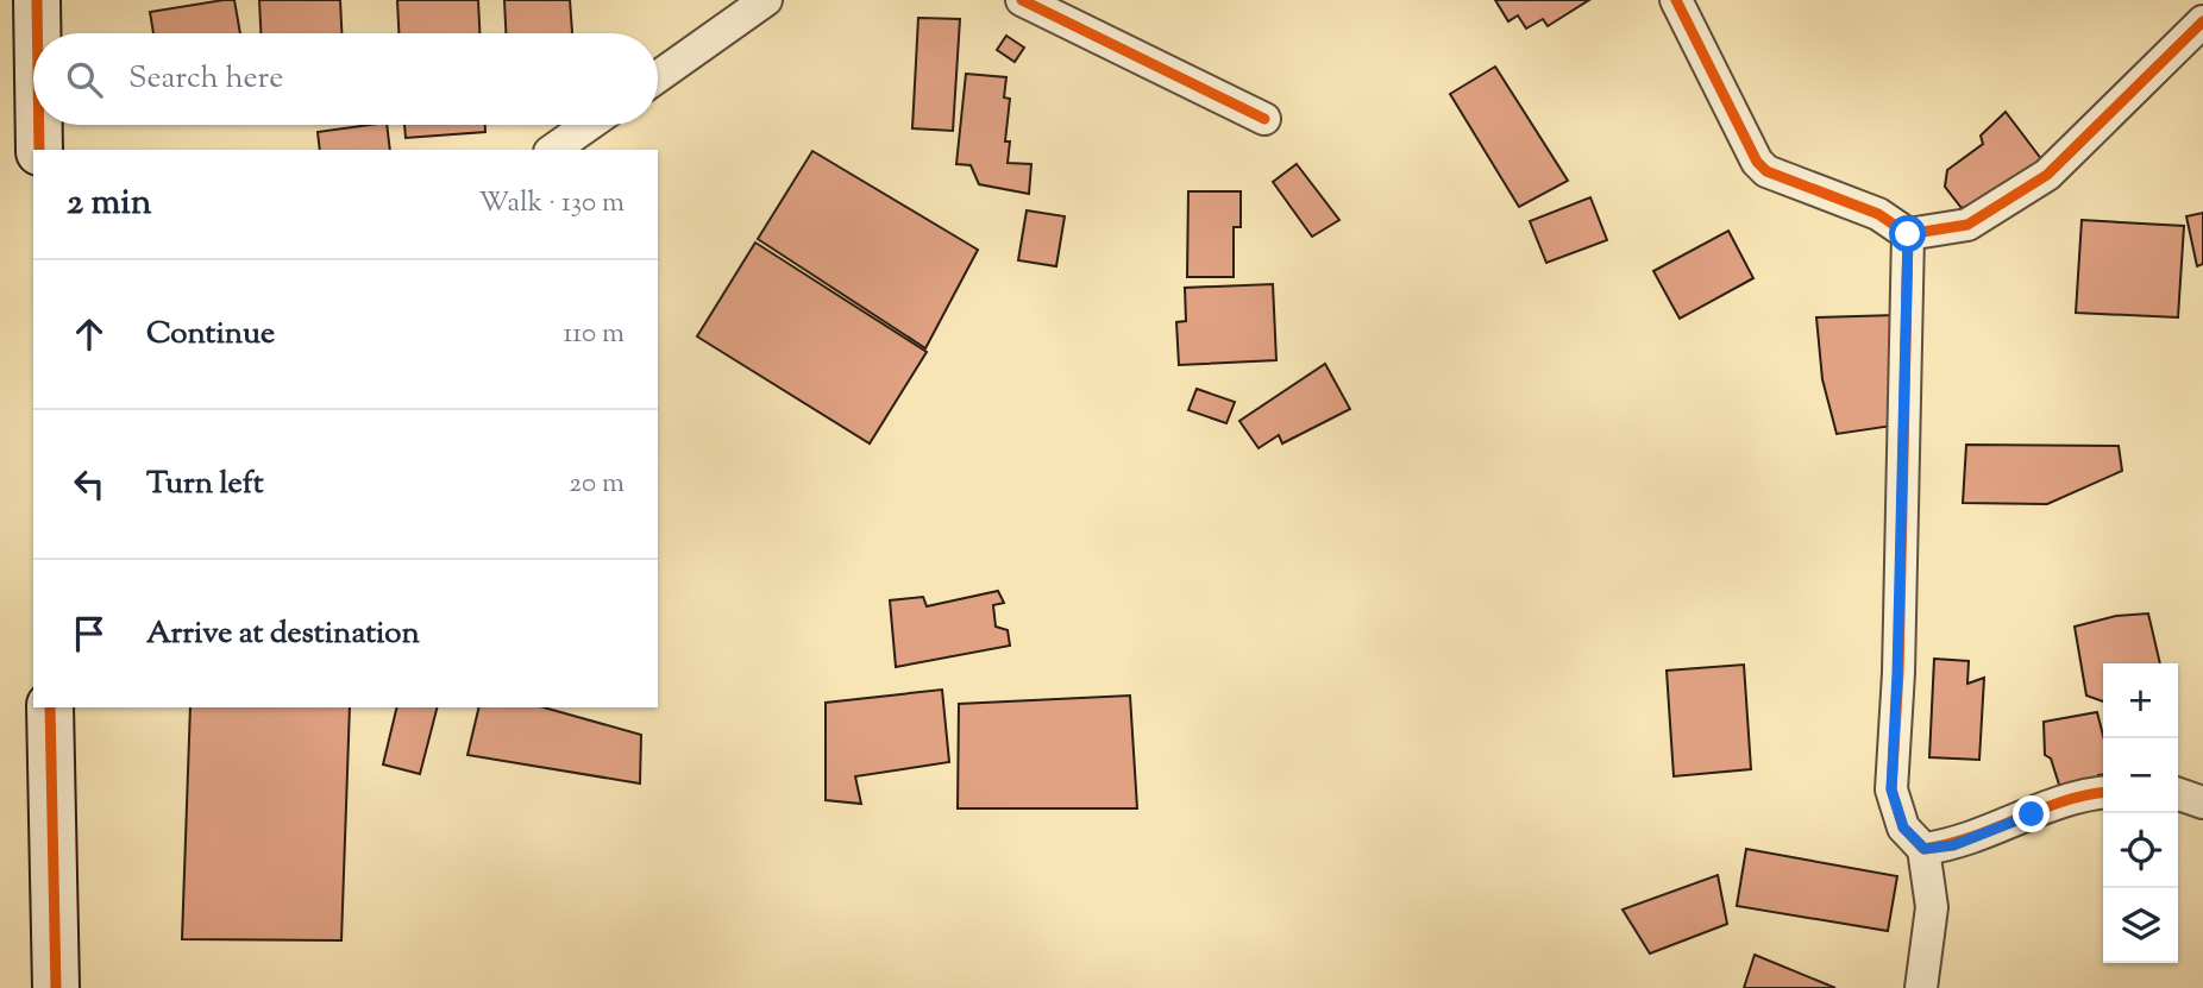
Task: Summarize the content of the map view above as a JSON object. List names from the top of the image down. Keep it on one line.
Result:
{"page":{"search":"Search here","heading":["2 min","Walk · 130 m"],"list":[["Continue","110 m"],["Turn left","20 m"],"Arrive at destination"],"map_buttons":["+","−"]}}
